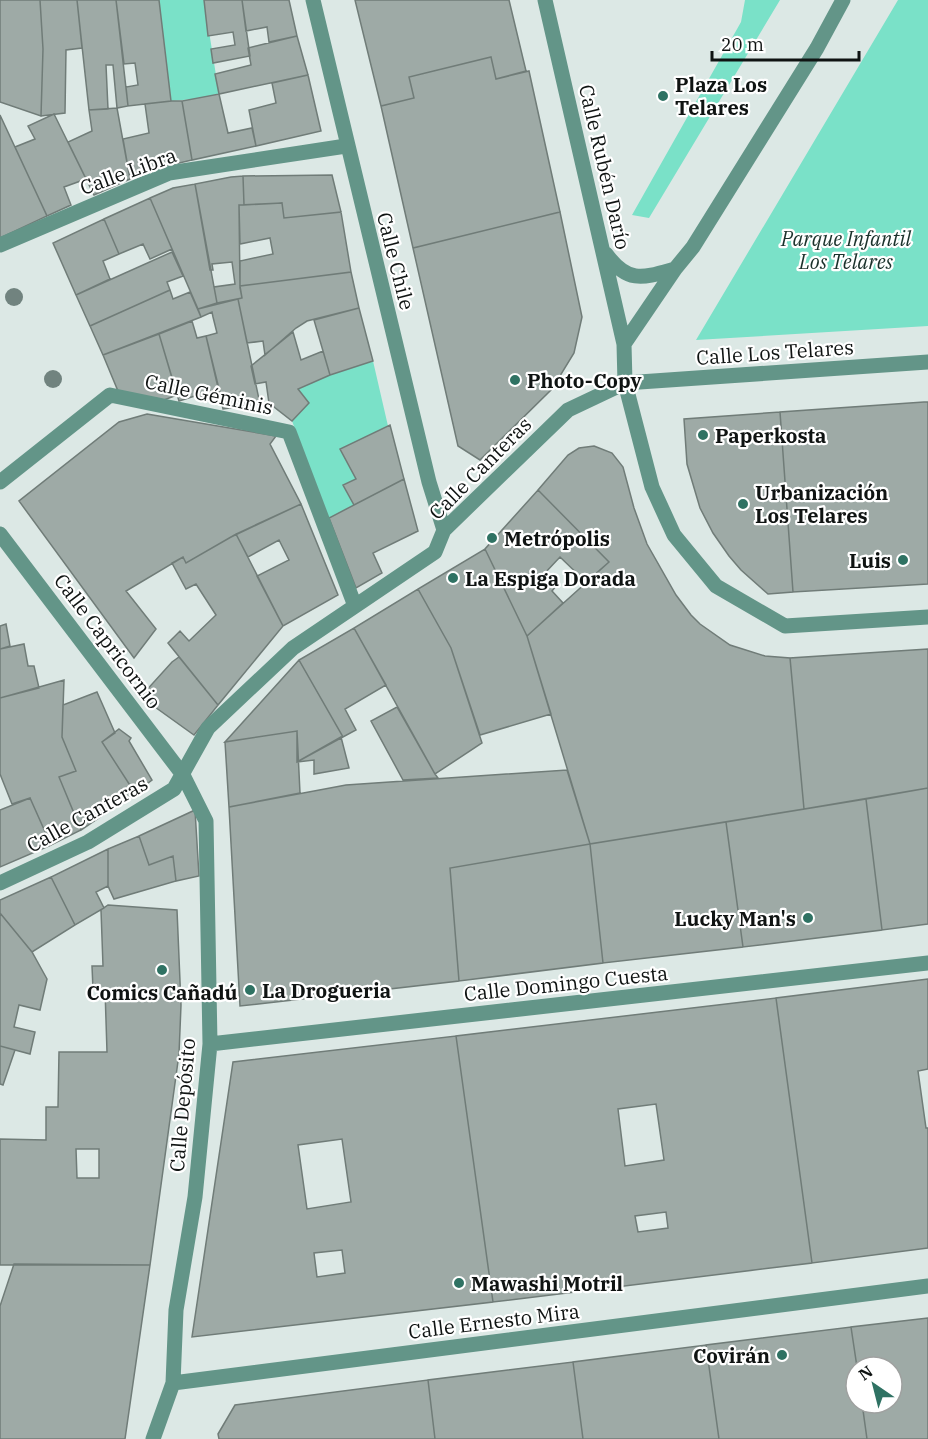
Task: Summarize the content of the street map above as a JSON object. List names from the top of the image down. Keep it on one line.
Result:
{"streets":{"street":["Calle Rubén Darío","Calle Libra","Calle Chile","Calle Los Telares","Calle Géminis","Calle Canteras","Calle Capricornio","Calle Domingo Cuesta","Calle Depósito","Calle Ernesto Mira"]},"crossings":[["Calle Libra","Calle Chile"],["Calle Chile","Calle Canteras"],["Calle Los Telares","Calle Canteras"],["Calle Géminis","Calle Canteras"],["Calle Canteras","Calle Capricornio"],["Calle Canteras","Calle Depósito"],["Calle Capricornio","Calle Depósito"],["Calle Domingo Cuesta","Calle Depósito"],["Calle Depósito","Calle Ernesto Mira"]],"parks":["Parque Infantil Los Telares"],"places":["Plaza Los Telares","Photo-Copy","Paperkosta","Urbanización Los Telares","Metrópolis","Luis","La Espiga Dorada","Lucky Man's","Comics Cañadú","La Drogueria","Mawashi Motril","Covirán"],"scale_bar":"20 m","north":"top left"}
